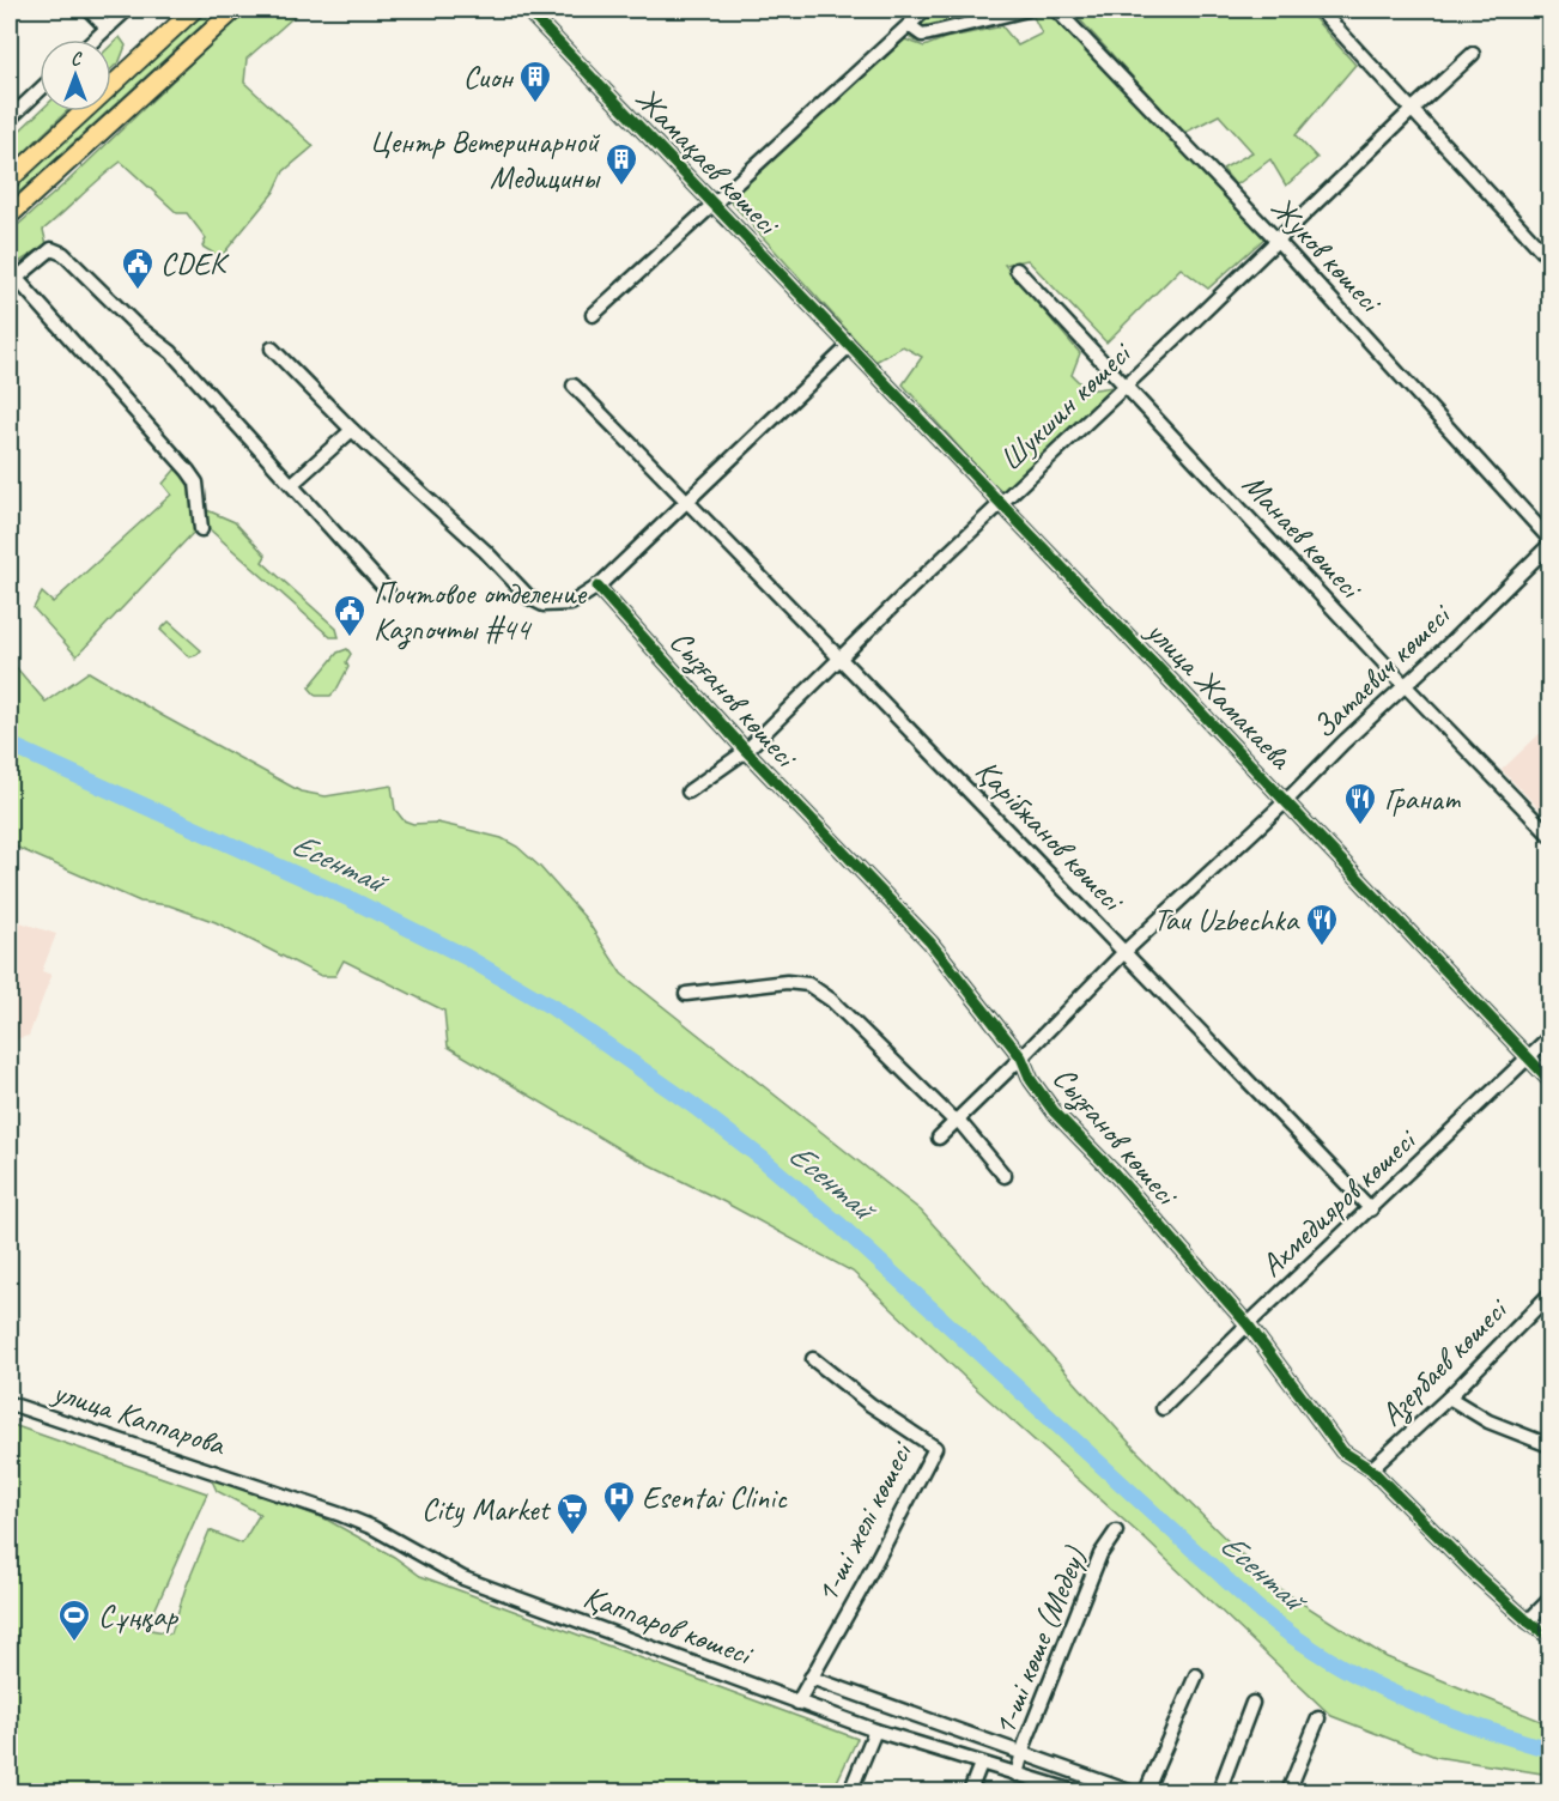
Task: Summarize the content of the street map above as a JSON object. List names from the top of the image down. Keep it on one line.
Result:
{"streets":{"street":["Жамақаев көшесі","Жуков көшесі","Шукшин көшесі","Манаев көшесі","Затаевич көшесі","улица Жамакаева","Сызғанов көшесі","Қарібжанов көшесі","Ахмедияров көшесі","Азербаев көшесі","улица Каппарова","1-ші желі көшесі","Қаппаров көшесі","1-ші көше (Медеу)"]},"crossings":[["Жамақаев көшесі","улица Жамакаева"],["Жуков көшесі","Шукшин көшесі"],["Жуков көшесі","Затаевич көшесі"],["Шукшин көшесі","Манаев көшесі"],["Шукшин көшесі","улица Жамакаева"],["Шукшин көшесі","Сызғанов көшесі"],["Шукшин көшесі","Қарібжанов көшесі"],["Манаев көшесі","Затаевич көшесі"],["Затаевич көшесі","улица Жамакаева"],["Затаевич көшесі","Сызғанов көшесі"],["Затаевич көшесі","Қарібжанов көшесі"],["улица Жамакаева","Ахмедияров көшесі"],["Сызғанов көшесі","Ахмедияров көшесі"],["Сызғанов көшесі","Азербаев көшесі"],["Қарібжанов көшесі","Ахмедияров көшесі"],["улица Каппарова","Қаппаров көшесі"],["Қаппаров көшесі","1-ші көше (Медеу)"]],"water":["Есентай"],"places":{"building":["Сион","Центр Ветеринарной Медицины"],"public building":["CDEK","Почтовое отделение Казпочты #44"],"restaurant":["Гранат","Tau Uzbechka"],"hospital":["Esentai Clinic"],"supermarket":["City Market"],"sports":["Сұңқар"]},"north":"top"}
